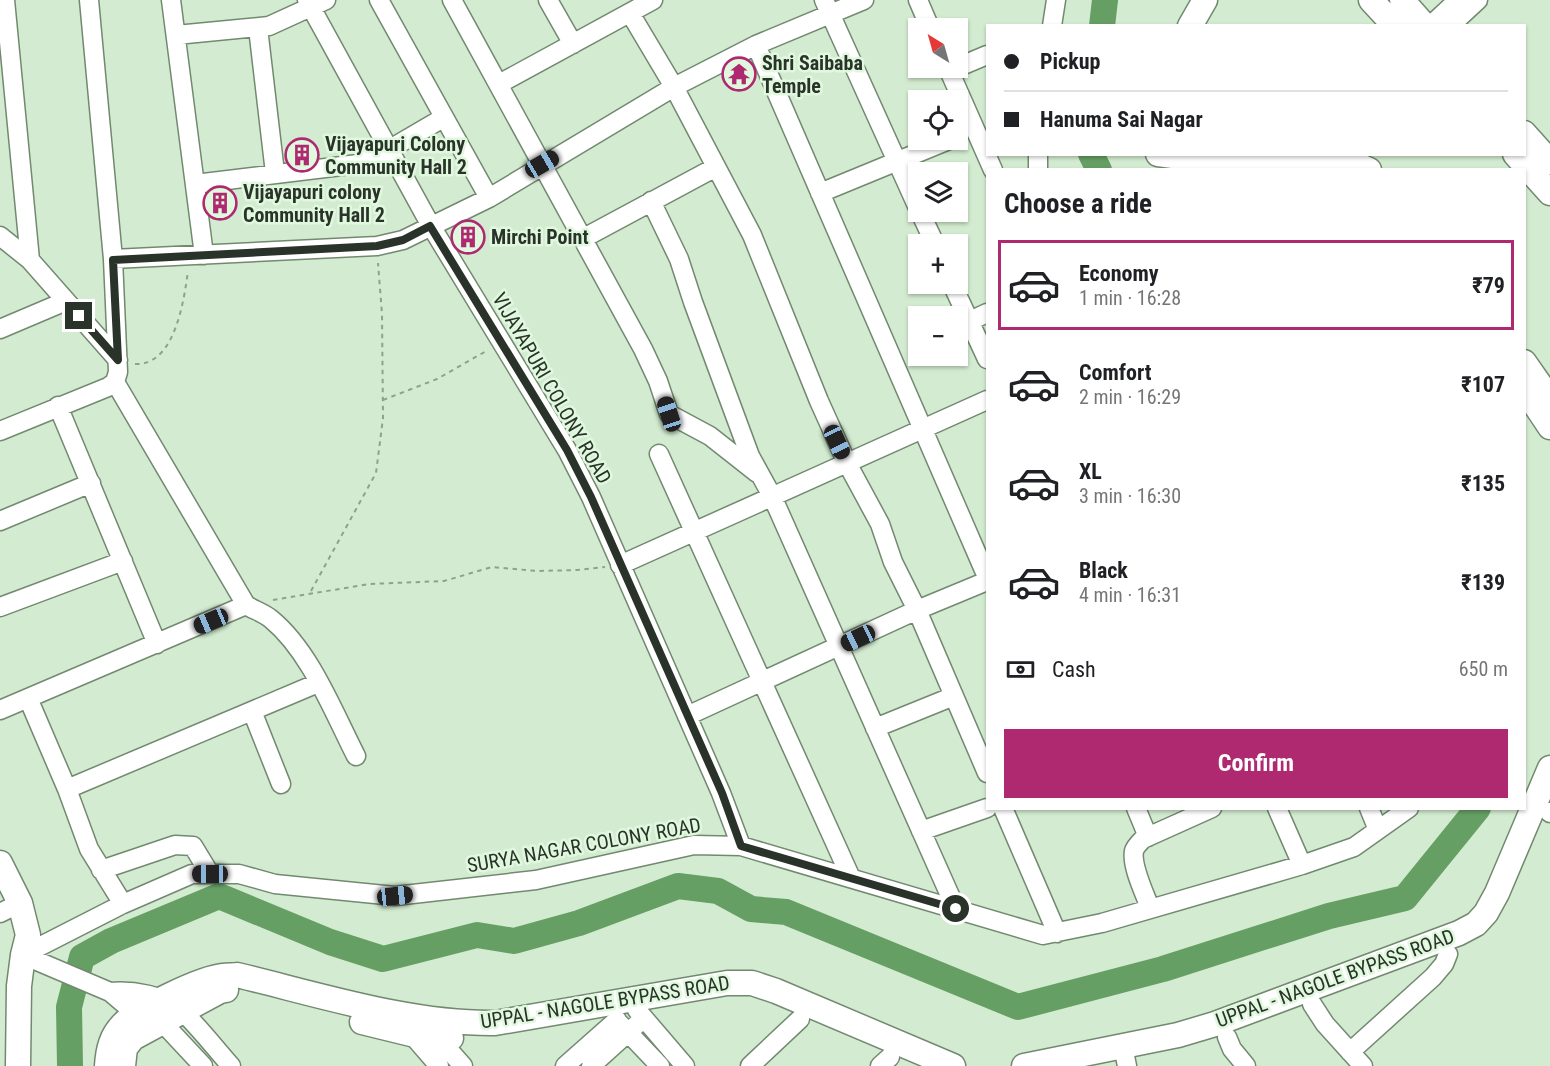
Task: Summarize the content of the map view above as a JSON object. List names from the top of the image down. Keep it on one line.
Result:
{"streets":{"street":["VIJAYAPURI COLONY ROAD","SURYA NAGAR COLONY ROAD","UPPAL - NAGOLE BYPASS ROAD"]},"crossings":[["VIJAYAPURI COLONY ROAD","SURYA NAGAR COLONY ROAD"]],"places":{"temple":["Shri Saibaba Temple"],"building":["Vijayapuri Colony Community Hall 2","Vijayapuri colony Community Hall 2","Mirchi Point"]},"north":"top left","page":{"map_buttons":["+","−"],"banner":["Pickup","Hanuma Sai Nagar"],"heading":"Choose a ride","list":[{"name":"Economy","note":"1 min · 16:28","value":"₹79"},{"name":"Comfort","note":"2 min · 16:29","value":"₹107"},{"name":"XL","note":"3 min · 16:30","value":"₹135"},{"name":"Black","note":"4 min · 16:31","value":"₹139"}],"pay":["Cash","650 m"],"buttons":"Confirm"}}
